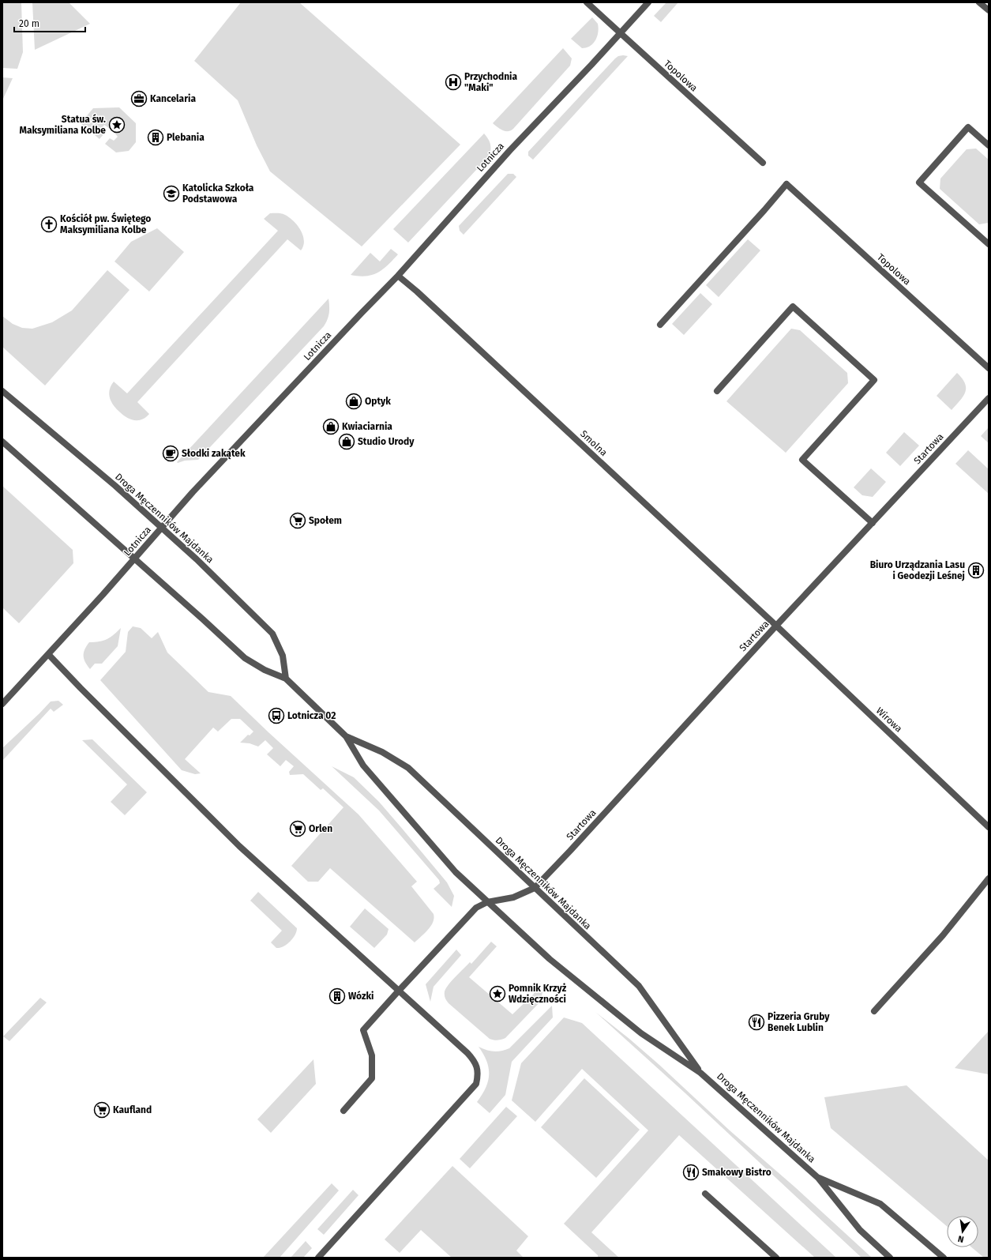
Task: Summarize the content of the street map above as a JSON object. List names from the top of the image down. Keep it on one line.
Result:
{"streets":{"street":["Topolowa","Lotnicza","Smolna","Startowa","Droga Męczenników Majdanka","Wirowa"]},"crossings":[["Topolowa","Lotnicza"],["Lotnicza","Smolna"],["Lotnicza","Droga Męczenników Majdanka"],["Smolna","Startowa"],["Smolna","Wirowa"],["Startowa","Droga Męczenników Majdanka"],["Startowa","Wirowa"]],"places":{"hospital":["Przychodnia \"Maki\""],"office":["Kancelaria"],"place":["Statua św. Maksymiliana Kolbe","Pomnik Krzyż Wdzięczności"],"building":["Plebania","Biuro Urządzania Lasu i Geodezji Leśnej","Wózki"],"school or university":["Katolicka Szkoła Podstawowa"],"church":["Kościół pw. Świętego Maksymiliana Kolbe"],"shop":["Optyk","Kwiaciarnia","Studio Urody"],"cafe":["Słodki zakątek"],"supermarket":["Społem","Orlen","Kaufland"],"bus stop":["Lotnicza 02"],"restaurant":["Pizzeria Gruby Benek Lublin","Smakowy Bistro"]},"scale_bar":"20 m","north":"bottom"}
